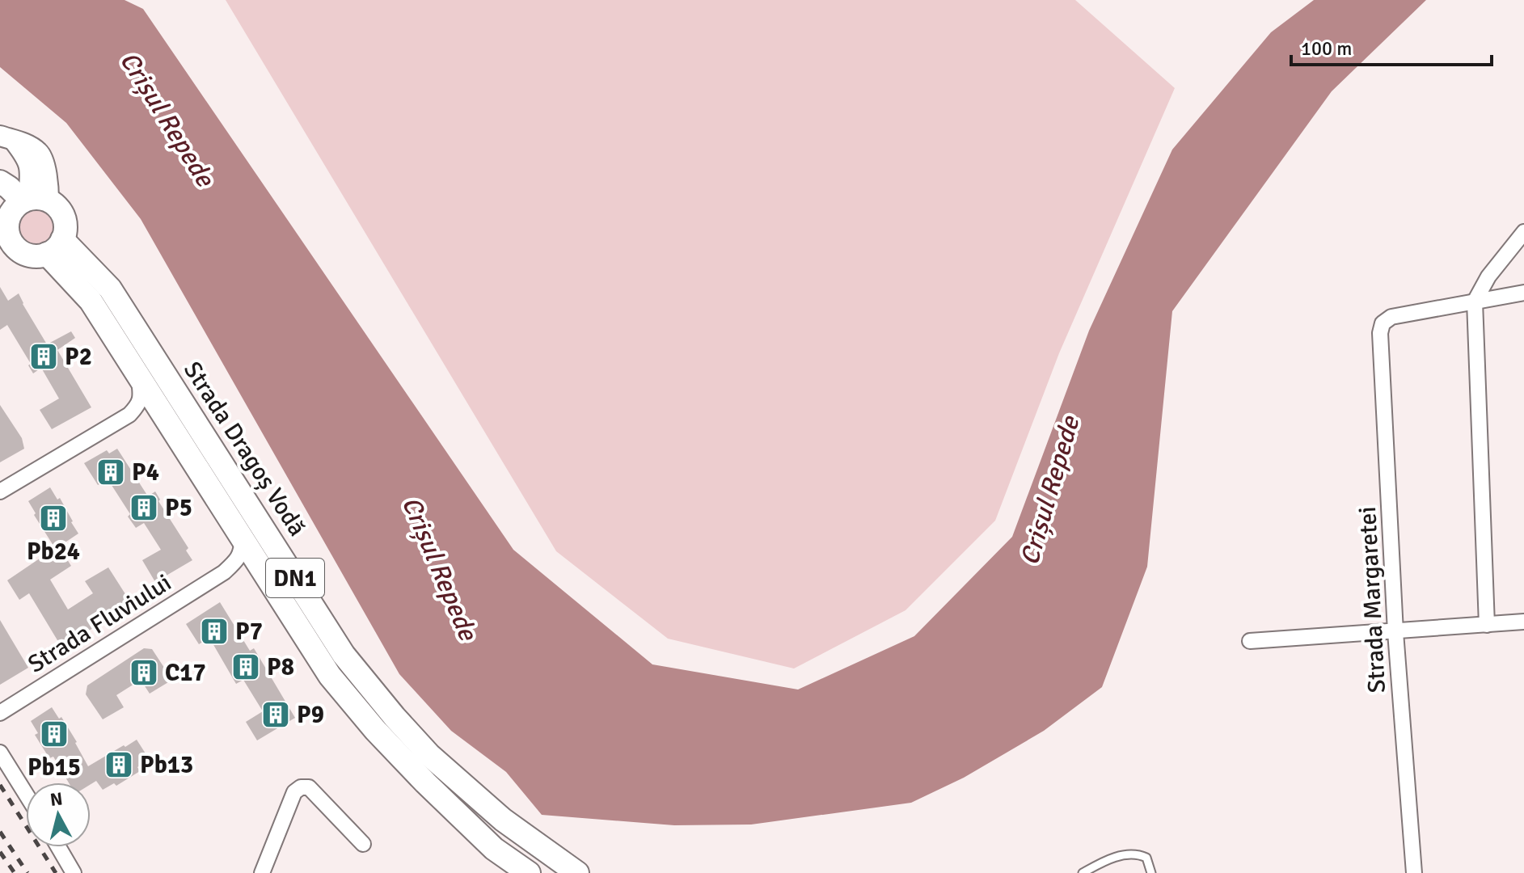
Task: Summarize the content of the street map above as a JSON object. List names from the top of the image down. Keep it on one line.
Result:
{"streets":{"main road":["Strada Dragoș Vodă","DN1"],"street":["Strada Margaretei","Strada Fluviului"]},"water":["Crișul Repede"],"places":{"building":["P2","P4","P5","Pb24","P7","P8","C17","P9","Pb15","Pb13"]},"scale_bar":"100 m","north":"top"}
